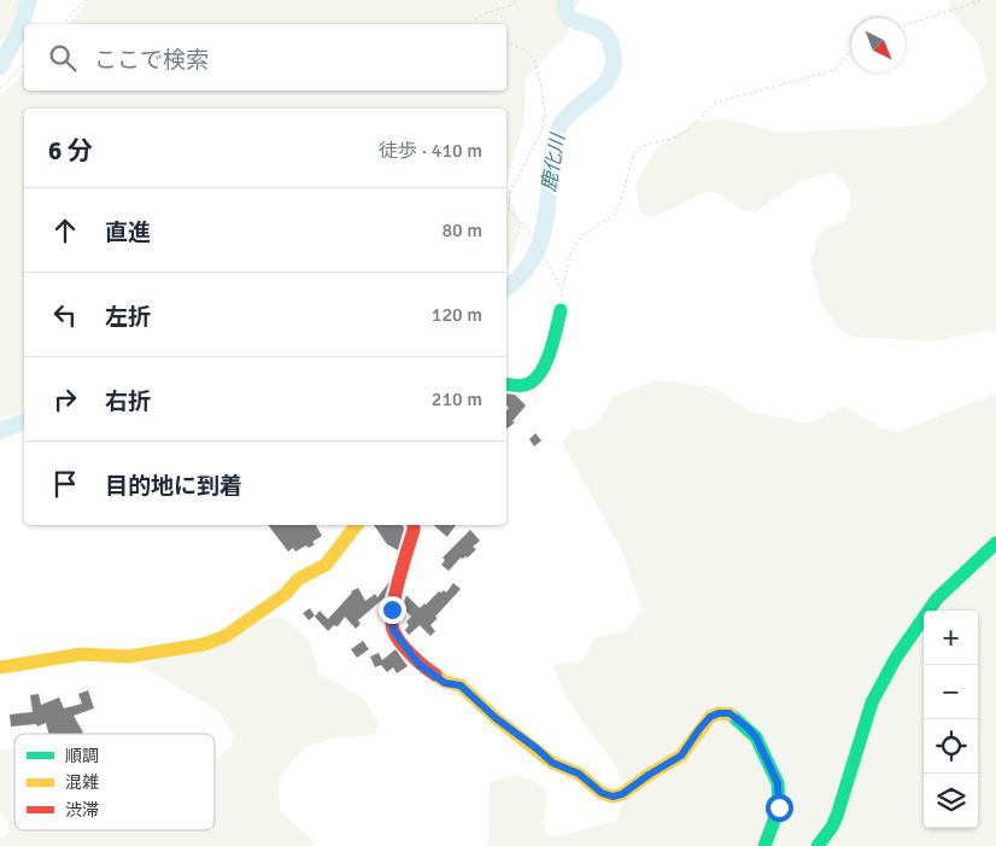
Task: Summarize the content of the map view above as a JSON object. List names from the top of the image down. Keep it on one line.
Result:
{"water":["鹿化川"],"legend":["順調","混雑","渋滞"],"north":"bottom right","page":{"search":"ここで検索","heading":["6 分","徒歩 · 410 m"],"list":[["直進","80 m"],["左折","120 m"],["右折","210 m"],"目的地に到着"],"map_buttons":["+","−"]}}
